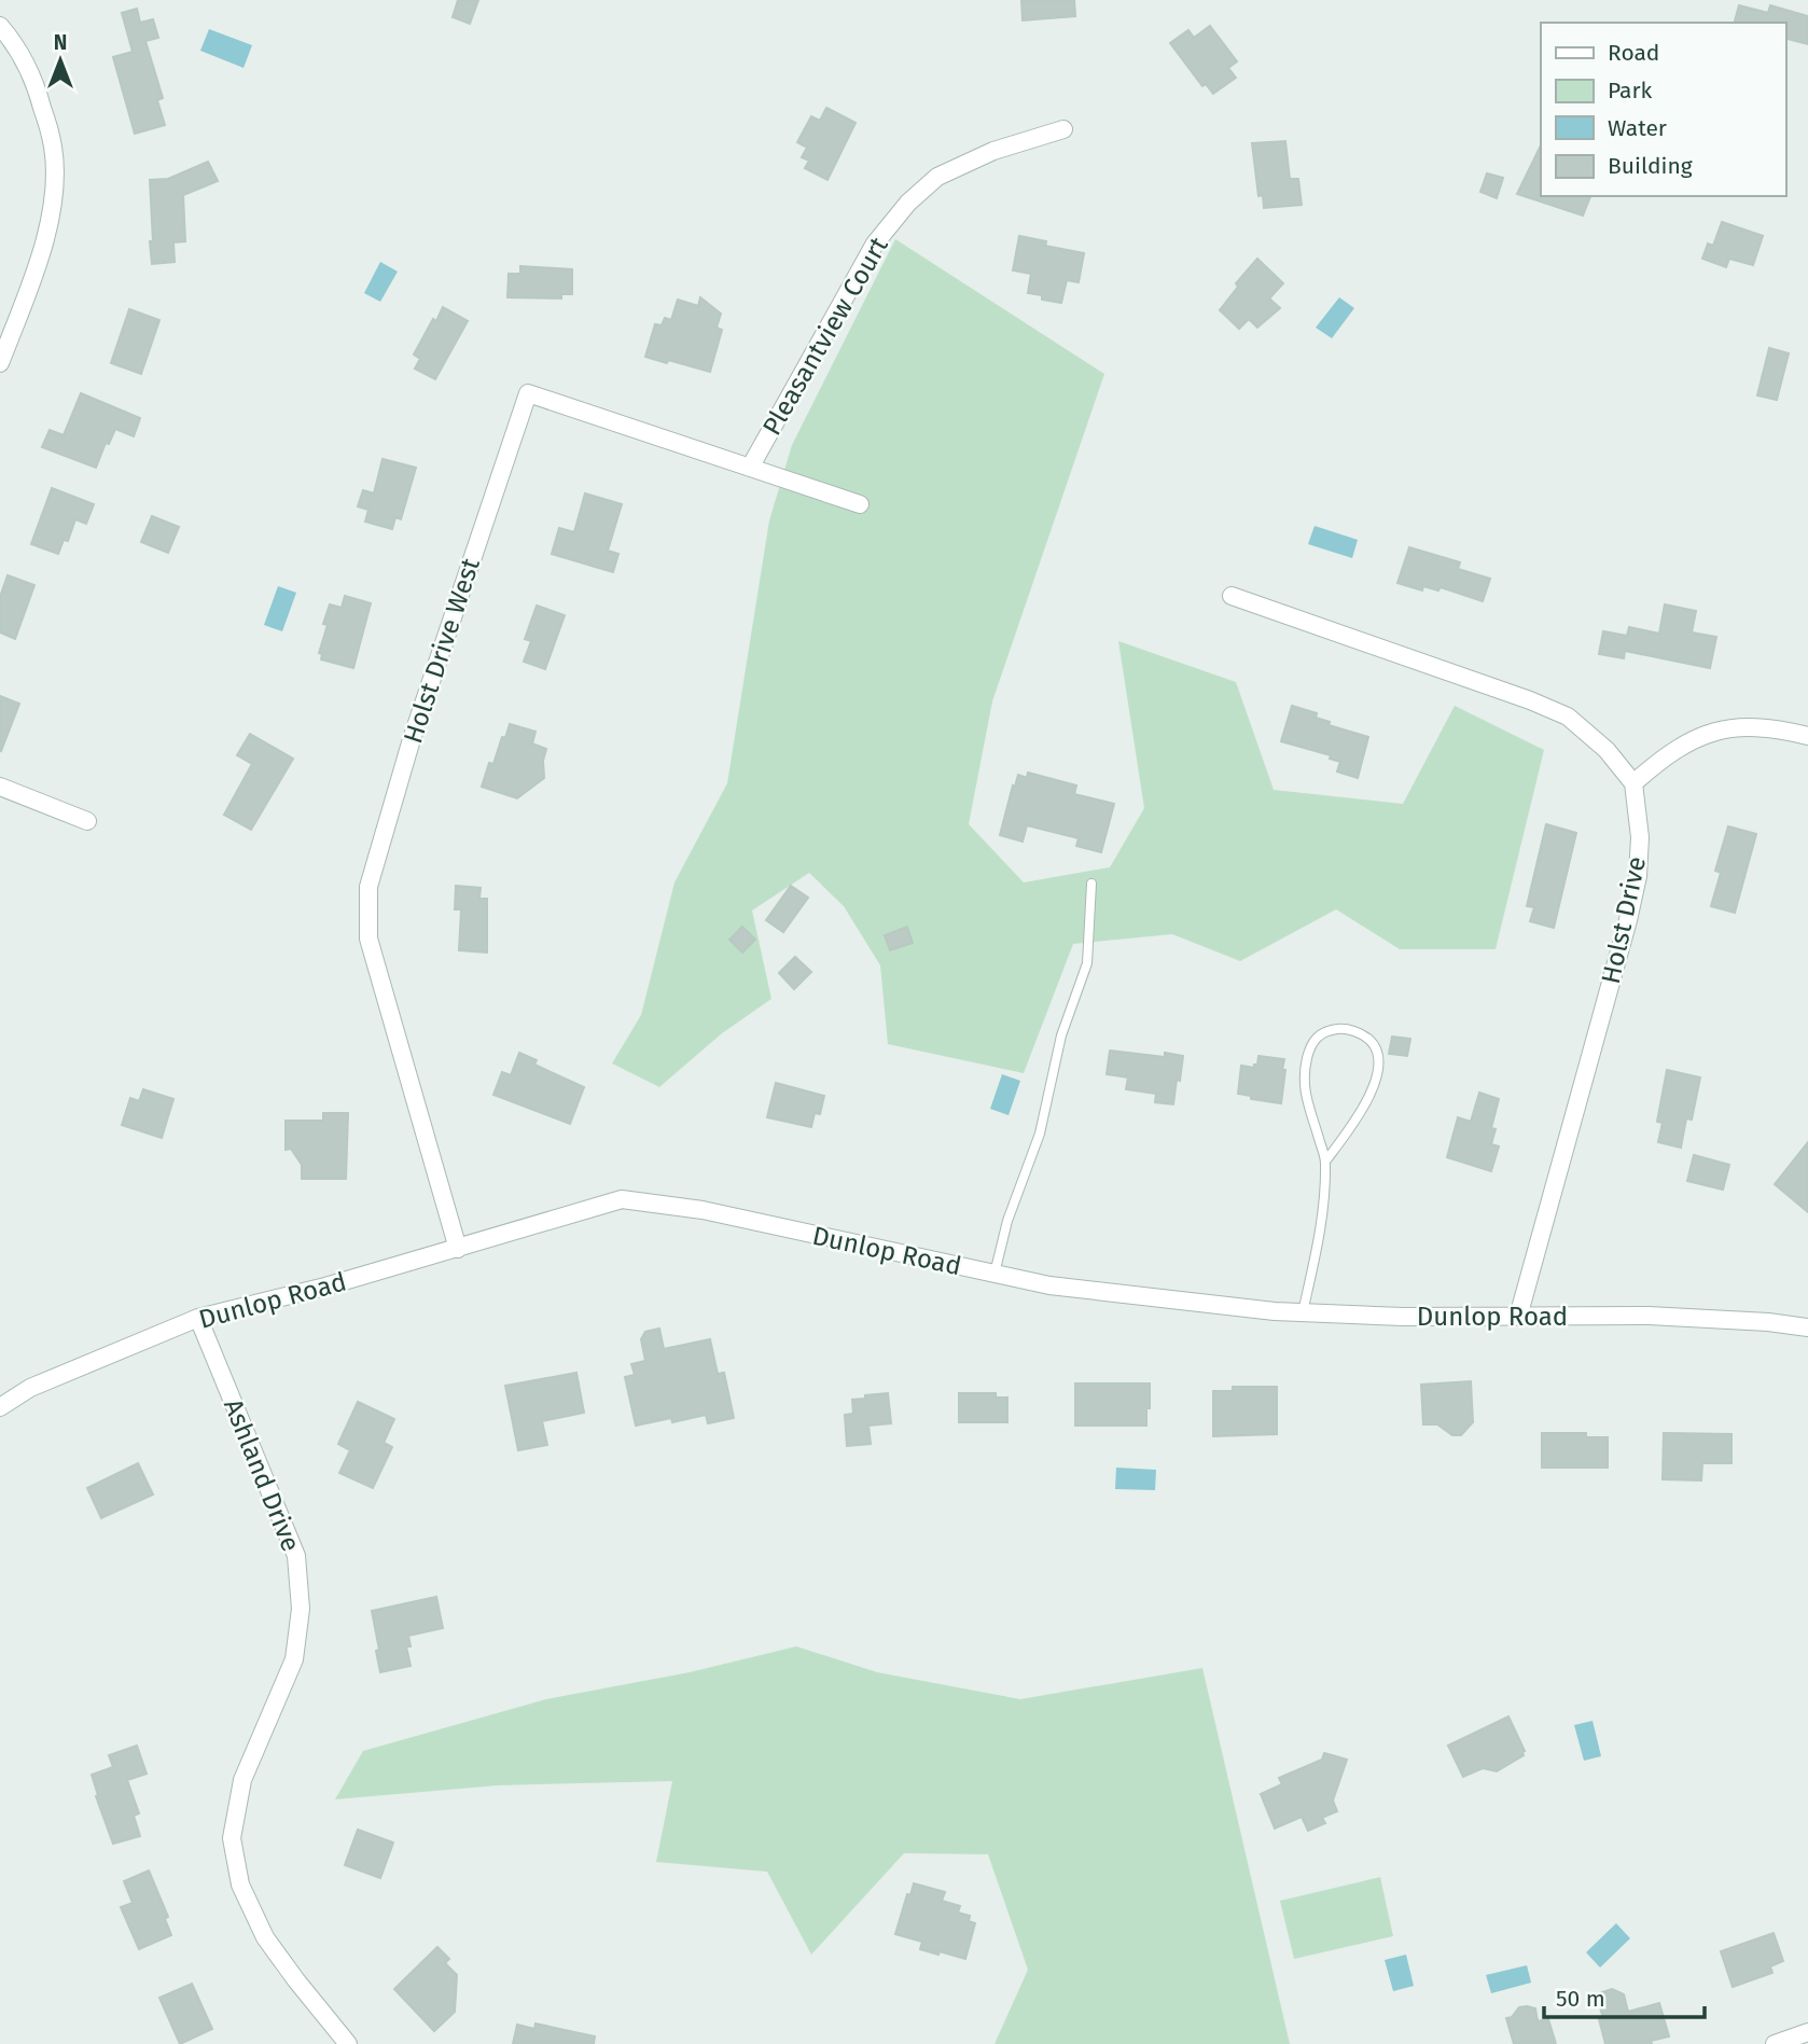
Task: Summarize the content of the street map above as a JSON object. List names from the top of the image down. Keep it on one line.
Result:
{"streets":{"street":["Pleasantview Court","Holst Drive West","Holst Drive","Dunlop Road","Ashland Drive"]},"crossings":[["Pleasantview Court","Holst Drive West"],["Holst Drive West","Dunlop Road"],["Holst Drive","Dunlop Road"],["Dunlop Road","Ashland Drive"]],"legend":["Road","Park","Water","Building"],"scale_bar":"50 m","north":"top"}
